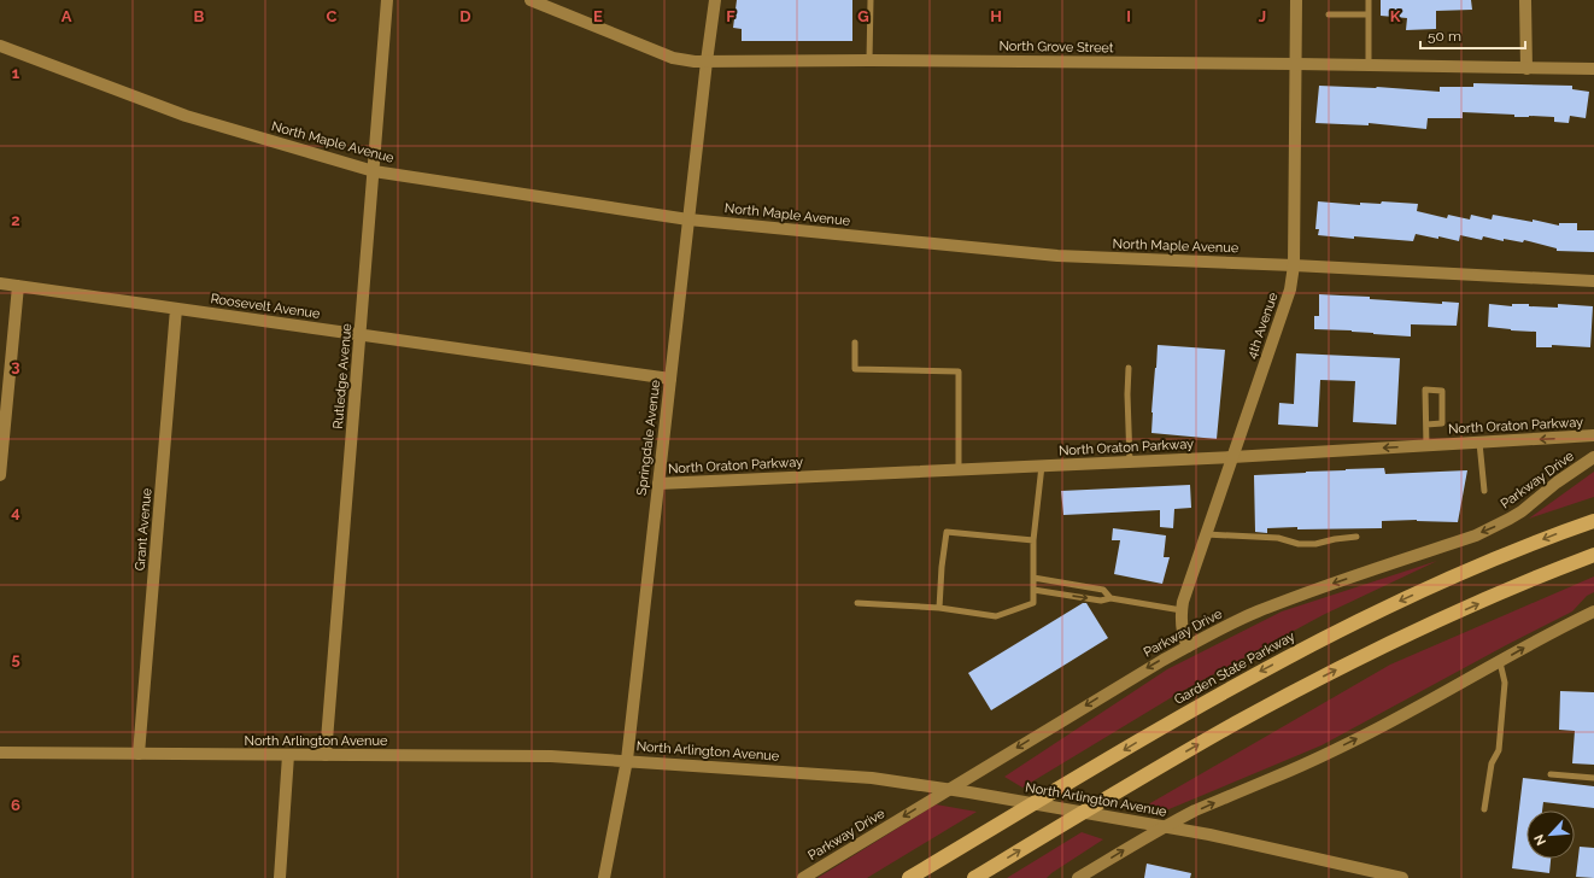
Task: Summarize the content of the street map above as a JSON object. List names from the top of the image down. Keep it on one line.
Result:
{"streets":{"highway":["Garden State Parkway"],"street":["North Grove Street","North Maple Avenue","Roosevelt Avenue","4th Avenue","Rutledge Avenue","North Oraton Parkway","Springdale Avenue","Parkway Drive","Grant Avenue","North Arlington Avenue"]},"crossings":[["North Grove Street","4th Avenue"],["North Grove Street","Springdale Avenue"],["North Maple Avenue","4th Avenue"],["North Maple Avenue","Rutledge Avenue"],["North Maple Avenue","Springdale Avenue"],["Roosevelt Avenue","Rutledge Avenue"],["Roosevelt Avenue","Springdale Avenue"],["Roosevelt Avenue","Grant Avenue"],["4th Avenue","North Oraton Parkway"],["4th Avenue","Parkway Drive"],["Rutledge Avenue","North Arlington Avenue"],["North Oraton Parkway","Springdale Avenue"],["Springdale Avenue","North Arlington Avenue"],["Parkway Drive","North Arlington Avenue"],["Grant Avenue","North Arlington Avenue"]],"one_way":["Parkway Drive"],"scale_bar":"50 m","north":"bottom left","grid":{"columns":["A","B","C","D","E","F","G","H","I","J","K"],"rows":["1","2","3","4","5","6"]}}
